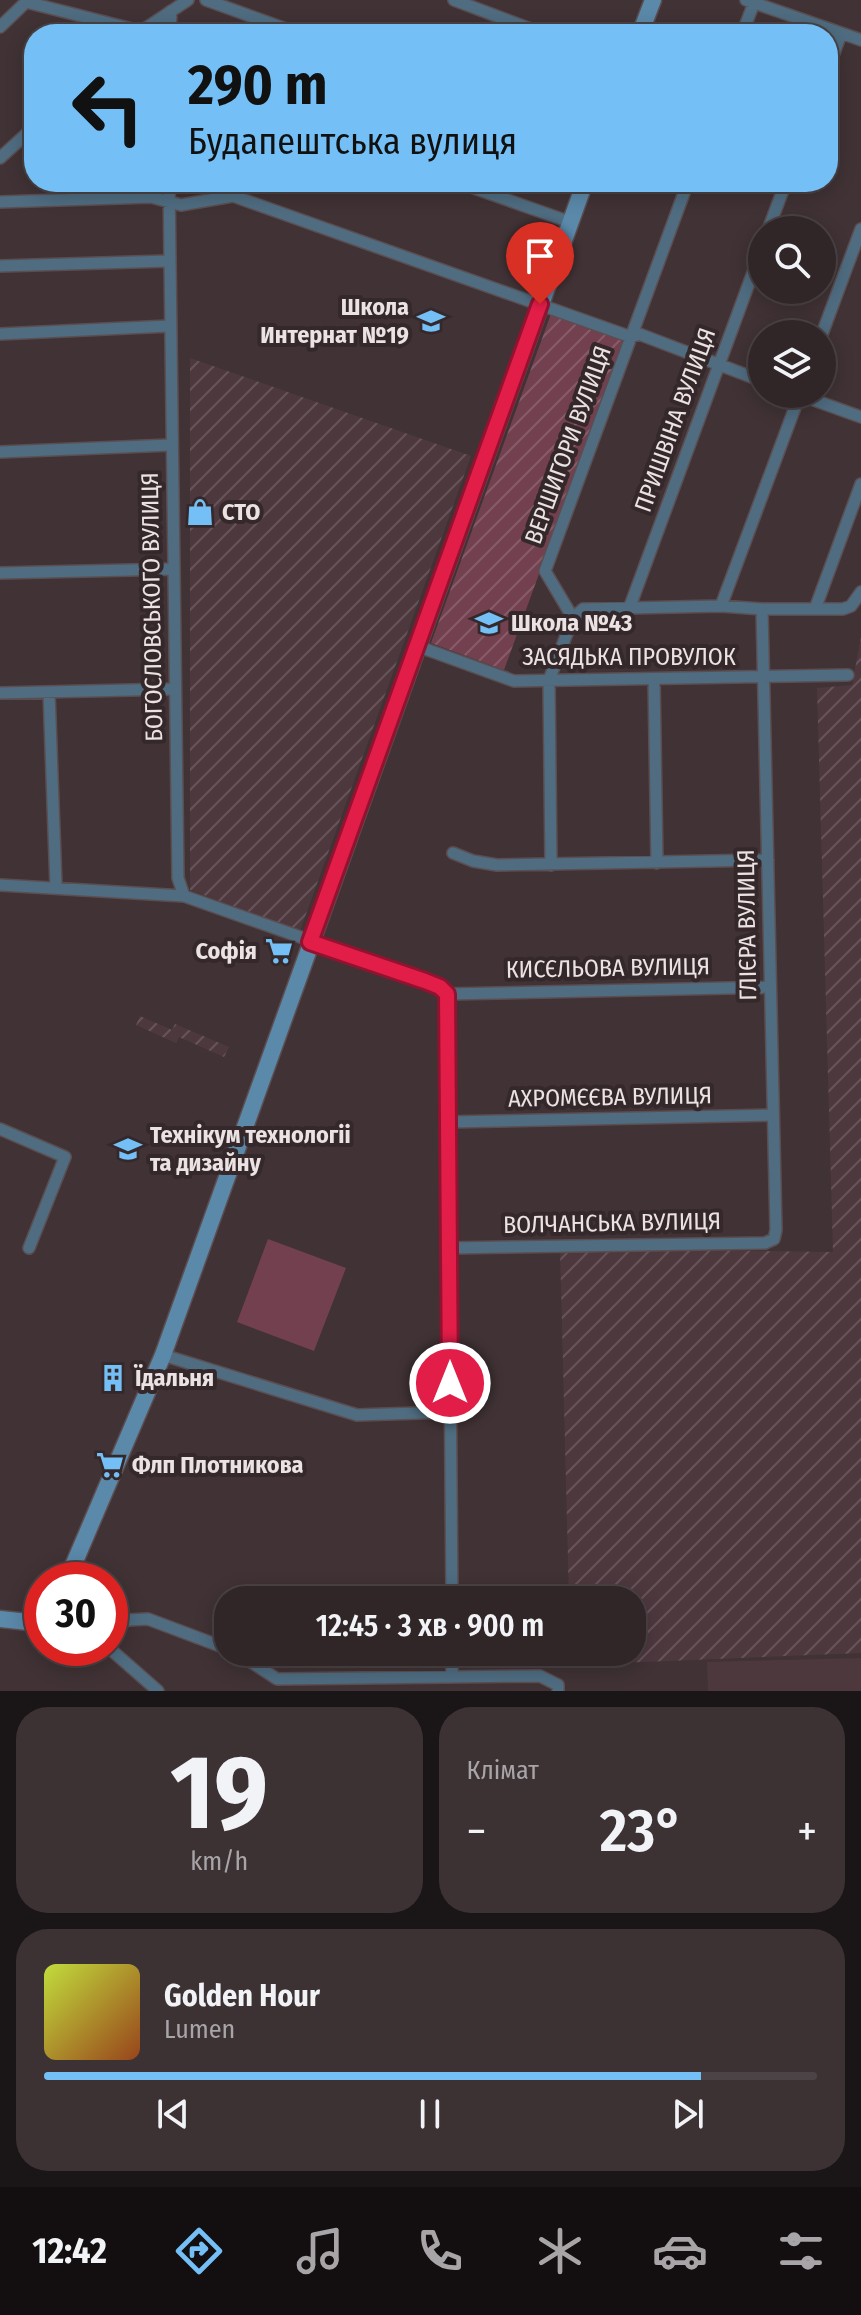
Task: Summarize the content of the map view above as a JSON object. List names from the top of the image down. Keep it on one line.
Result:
{"streets":{"street":["ПРИШВІНА ВУЛИЦЯ","ВЕРШИГОРИ ВУЛИЦЯ","БОГОСЛОВСЬКОГО ВУЛИЦЯ","ЗАСЯДЬКА ПРОВУЛОК","ГЛІЄРА ВУЛИЦЯ","КИСЄЛЬОВА ВУЛИЦЯ","АХРОМЄЄВА ВУЛИЦЯ","ВОЛЧАНСЬКА ВУЛИЦЯ"]},"crossings":[["ПРИШВІНА ВУЛИЦЯ","ЗАСЯДЬКА ПРОВУЛОК"],["ВЕРШИГОРИ ВУЛИЦЯ","ЗАСЯДЬКА ПРОВУЛОК"],["ЗАСЯДЬКА ПРОВУЛОК","ГЛІЄРА ВУЛИЦЯ"],["ГЛІЄРА ВУЛИЦЯ","КИСЄЛЬОВА ВУЛИЦЯ"],["ГЛІЄРА ВУЛИЦЯ","АХРОМЄЄВА ВУЛИЦЯ"],["ГЛІЄРА ВУЛИЦЯ","ВОЛЧАНСЬКА ВУЛИЦЯ"]],"places":{"school or university":["Школа Интернат №19","Школа №43","Технікум технологіі та дизайну"],"shop":["СТО"],"supermarket":["Софія","Флп Плотникова"],"building":["Їдальня"]},"page":{"turn":["290 m","Будапештська вулиця"],"limit":"30","trip":"12:45 · 3 хв · 900 m","tile":[["19","km/h"],"Клімат"],"heat":["−","23°","+"],"song":["Golden Hour","Lumen"],"tabs":"12:42"}}
